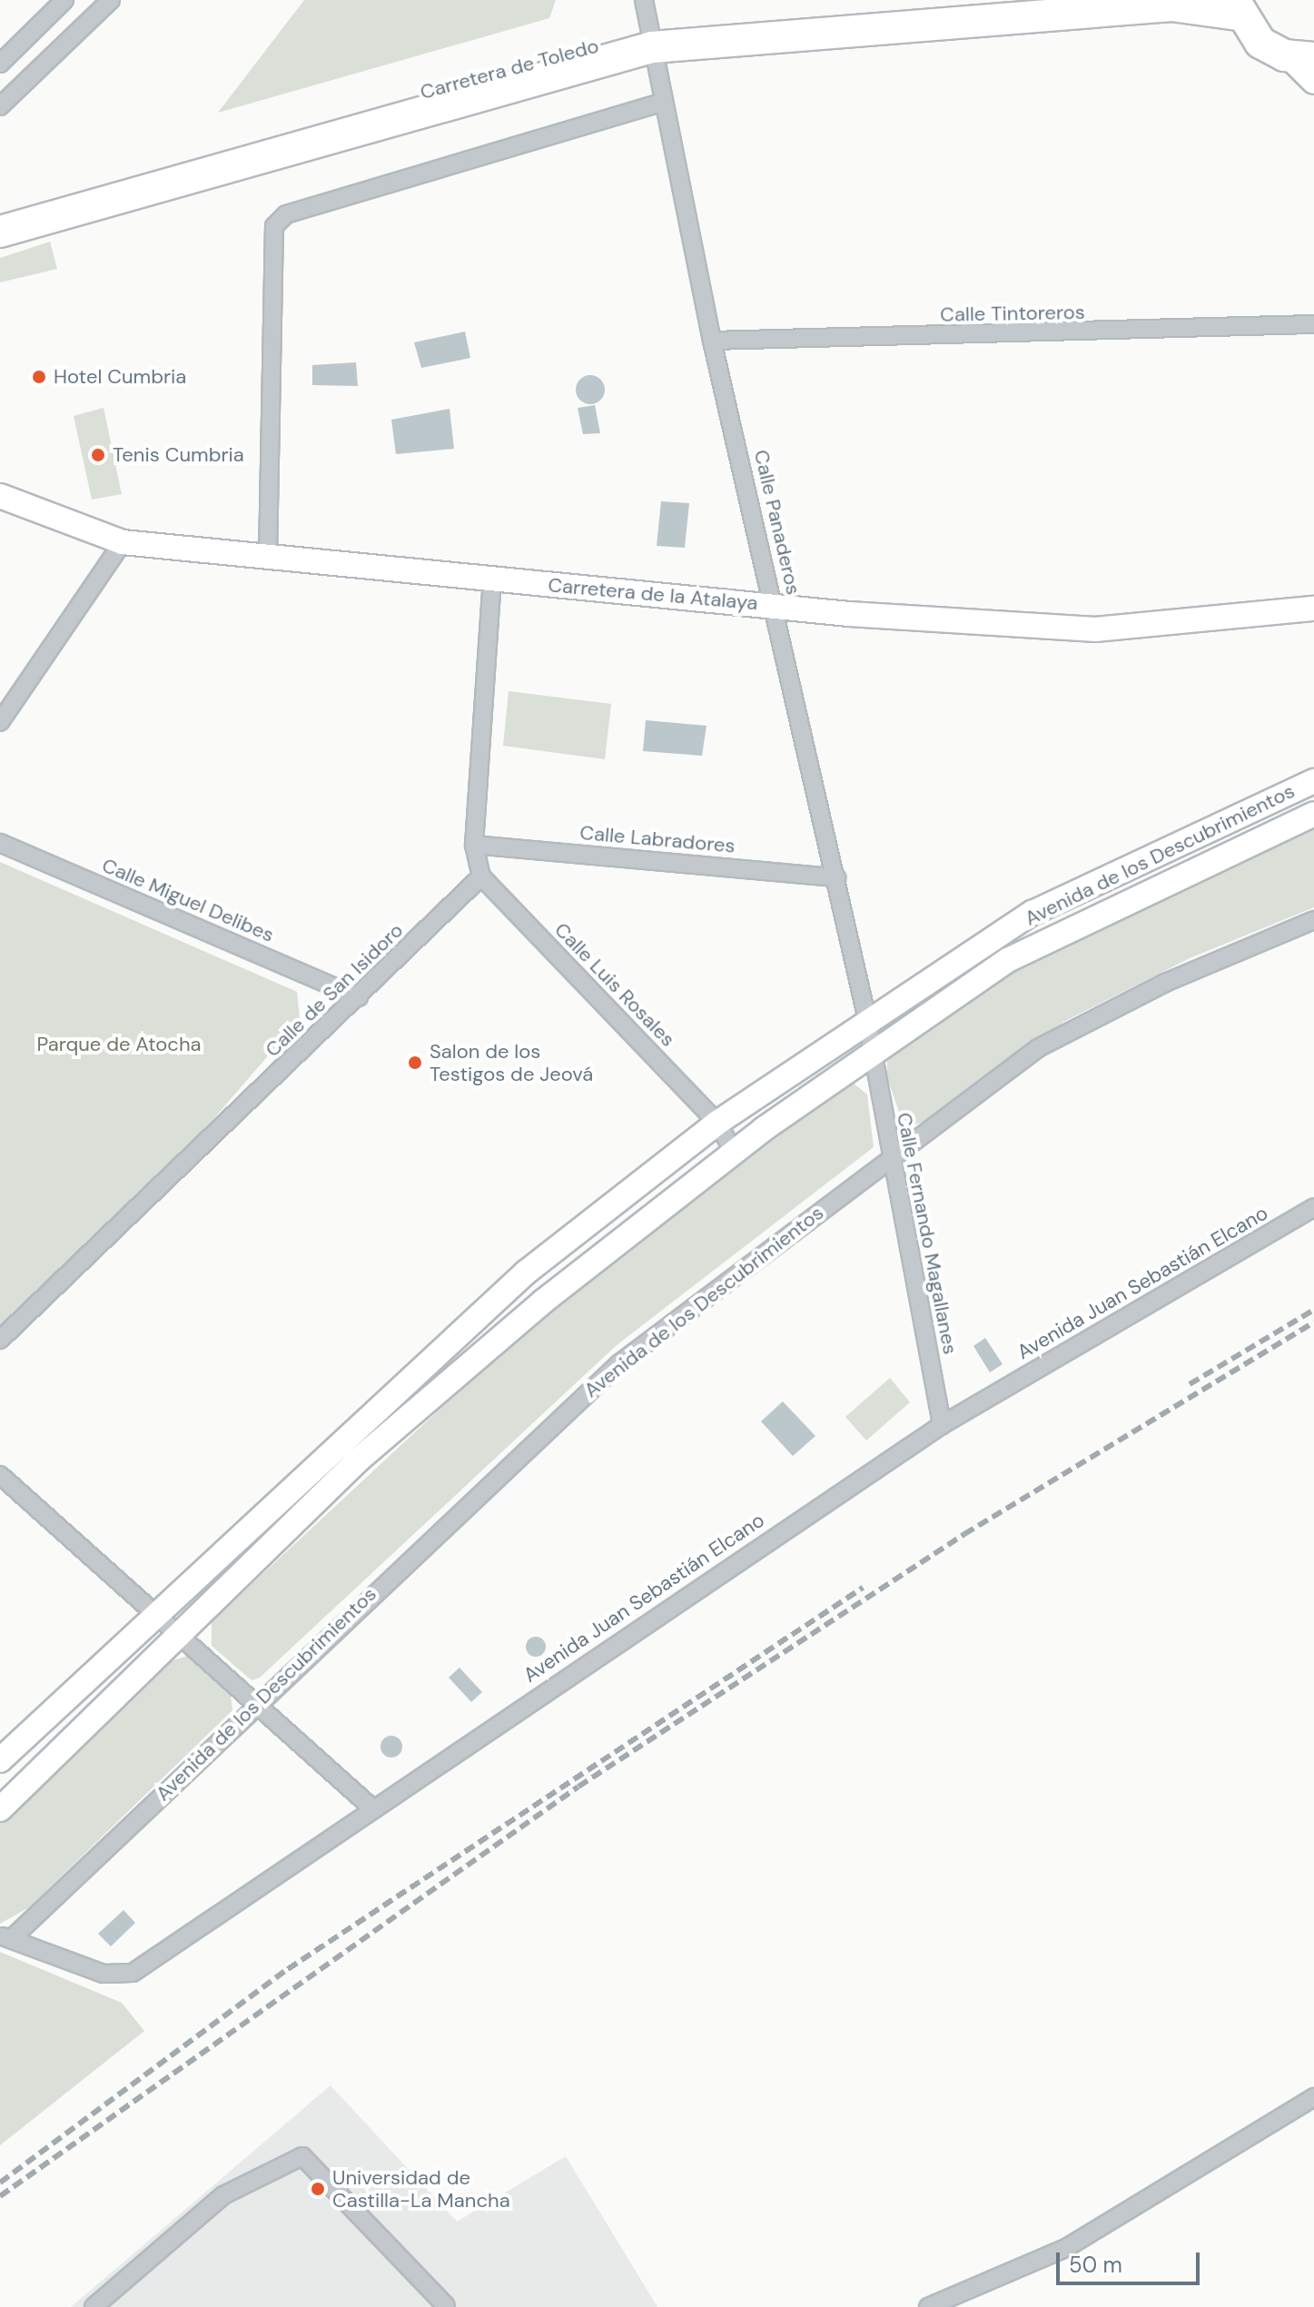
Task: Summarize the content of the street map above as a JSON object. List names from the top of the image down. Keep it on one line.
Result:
{"streets":{"highway":["Carretera de Toledo"],"street":["Calle Tintoreros","Calle Panaderos","Carretera de la Atalaya","Calle Labradores","Avenida de los Descubrimientos","Calle Miguel Delibes","Calle Luis Rosales","Calle de San Isidoro","Calle Fernando Magallanes","Avenida Juan Sebastián Elcano"]},"crossings":[["Carretera de Toledo","Calle Panaderos"],["Calle Tintoreros","Calle Panaderos"],["Calle Panaderos","Carretera de la Atalaya"],["Calle Panaderos","Calle Labradores"],["Calle Panaderos","Avenida de los Descubrimientos"],["Calle Panaderos","Calle Fernando Magallanes"],["Avenida de los Descubrimientos","Calle Luis Rosales"],["Avenida de los Descubrimientos","Calle Fernando Magallanes"],["Avenida de los Descubrimientos","Avenida Juan Sebastián Elcano"],["Calle Miguel Delibes","Calle de San Isidoro"],["Calle Luis Rosales","Calle de San Isidoro"],["Calle Fernando Magallanes","Avenida Juan Sebastián Elcano"]],"parks":["Parque de Atocha"],"places":["Hotel Cumbria","Tenis Cumbria","Salon de los Testigos de Jeová","Universidad de Castilla-La Mancha"],"scale_bar":"50 m"}
